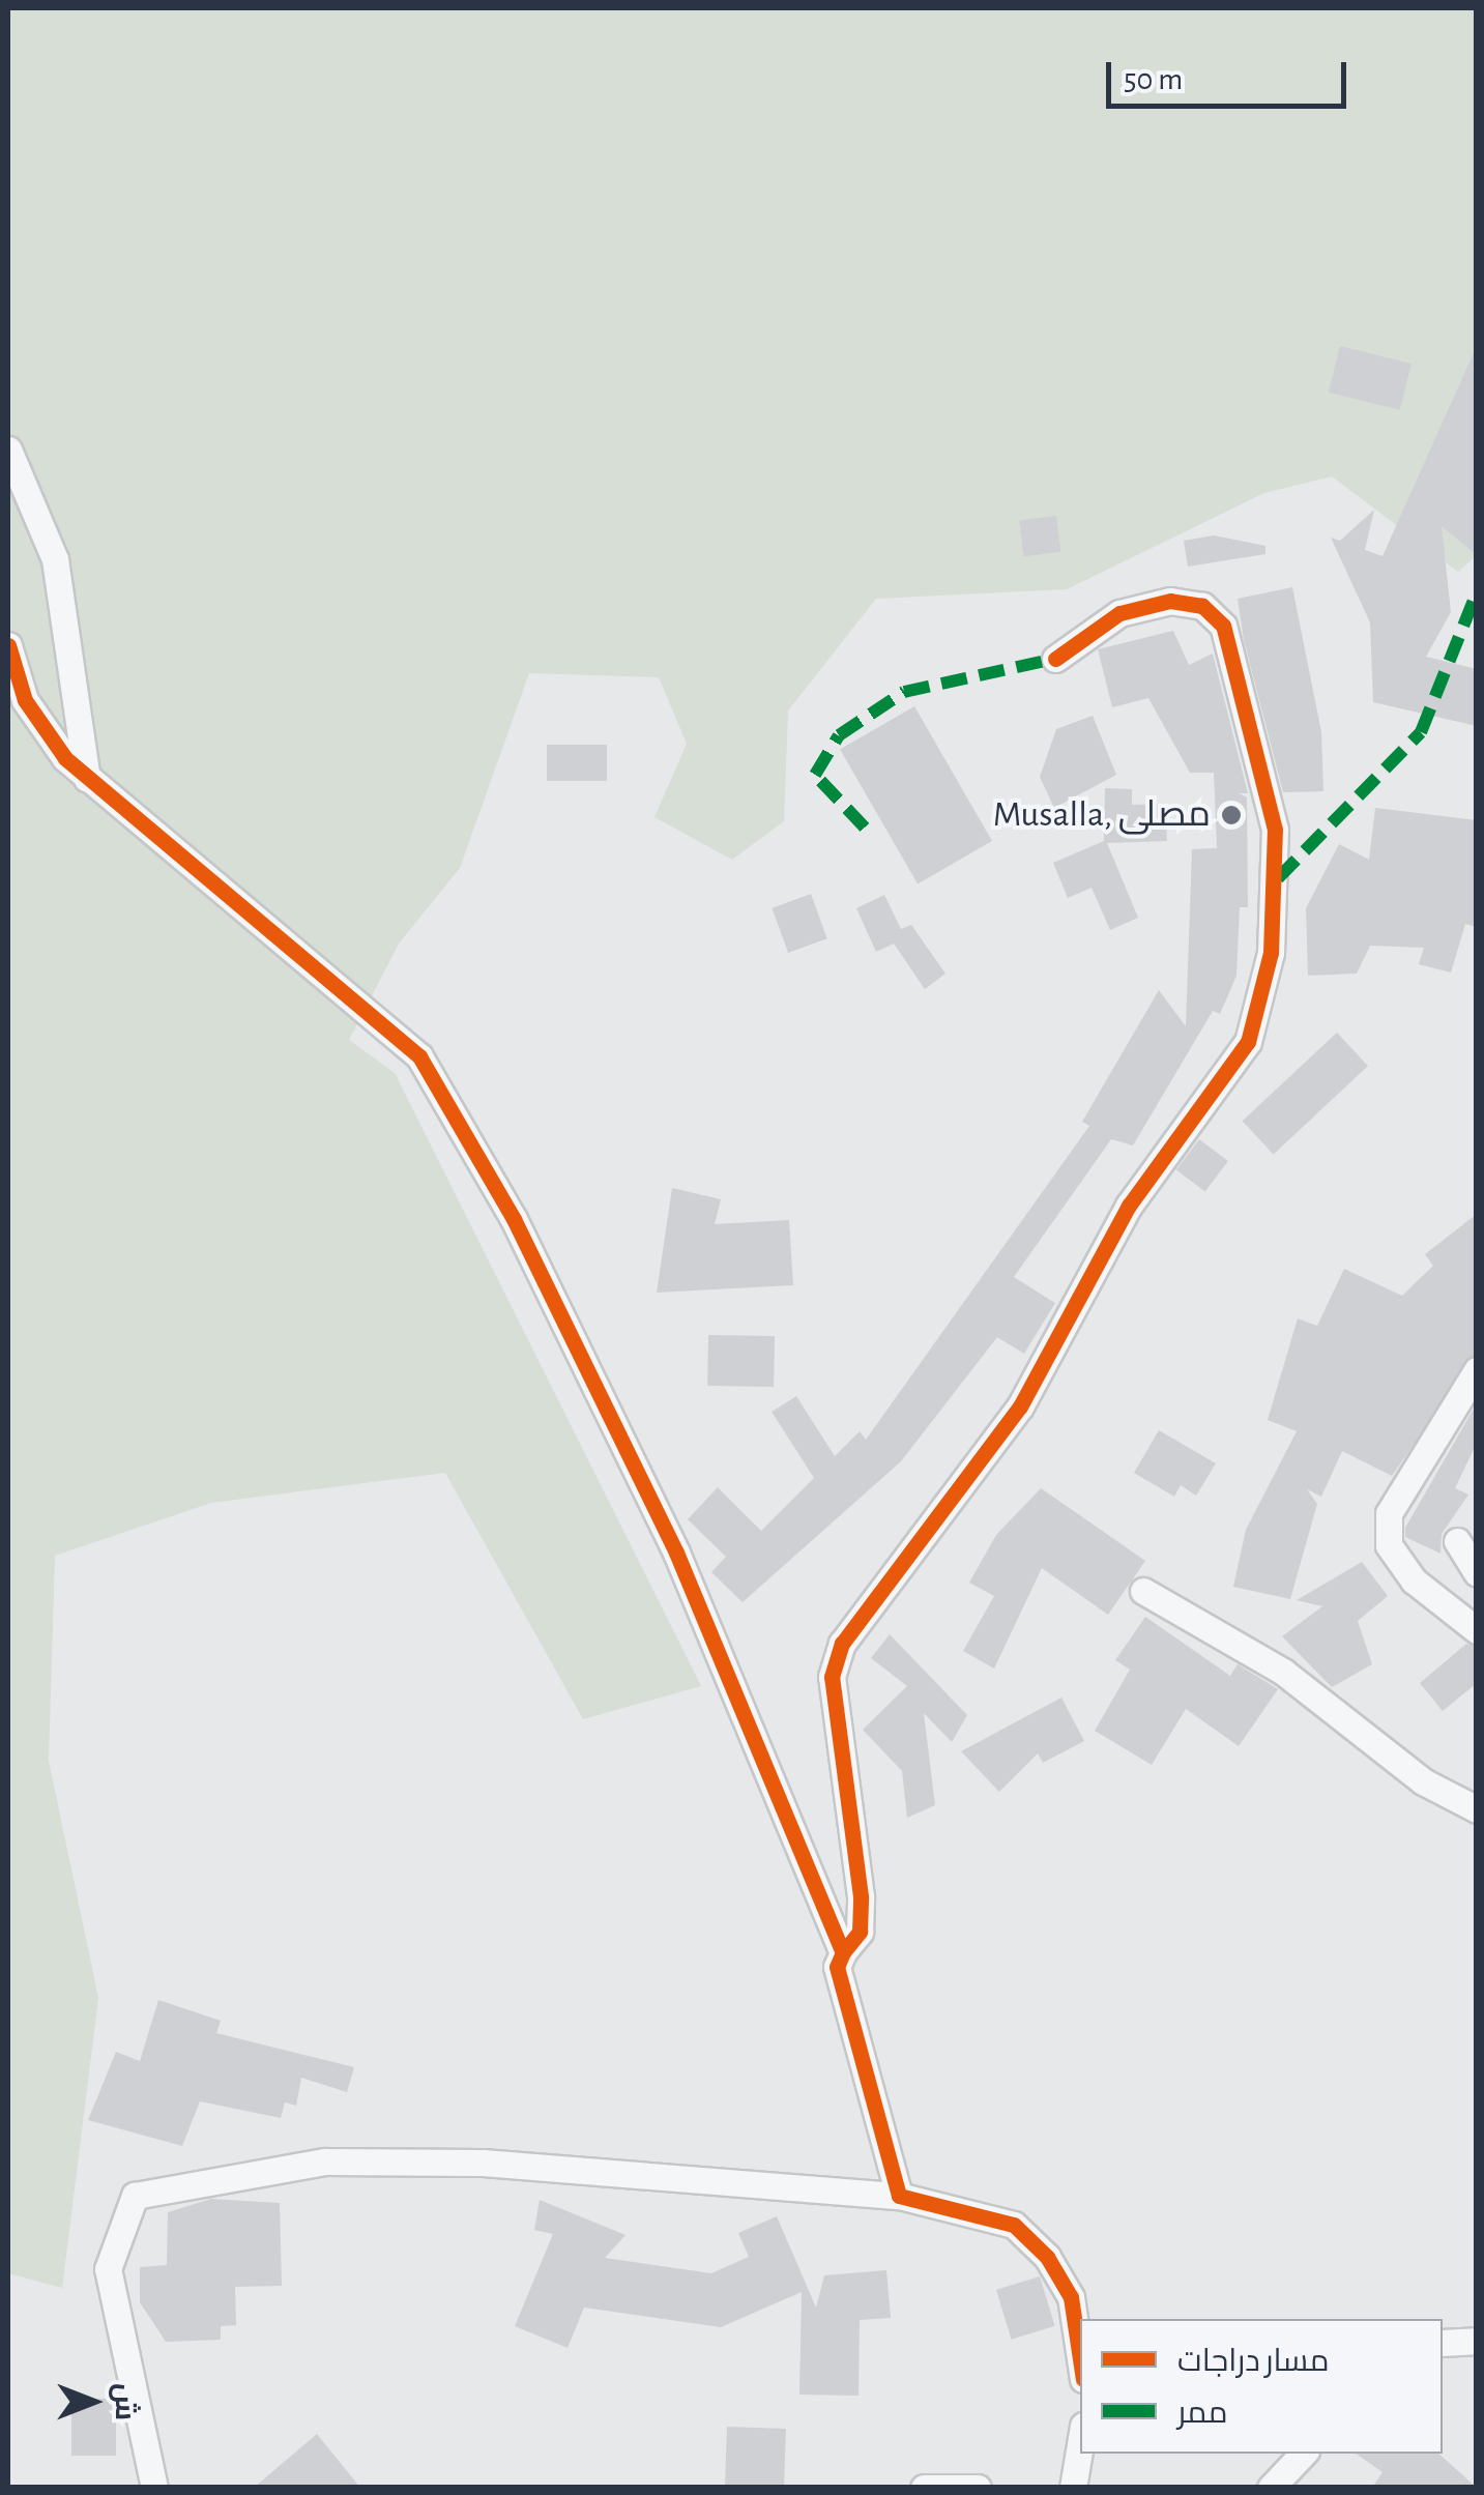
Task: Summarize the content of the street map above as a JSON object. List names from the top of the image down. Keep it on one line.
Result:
{"places":["Musalla, مصلى"],"legend":["مسار دراجات","ممر"],"scale_bar":"50 m","north":"right"}
